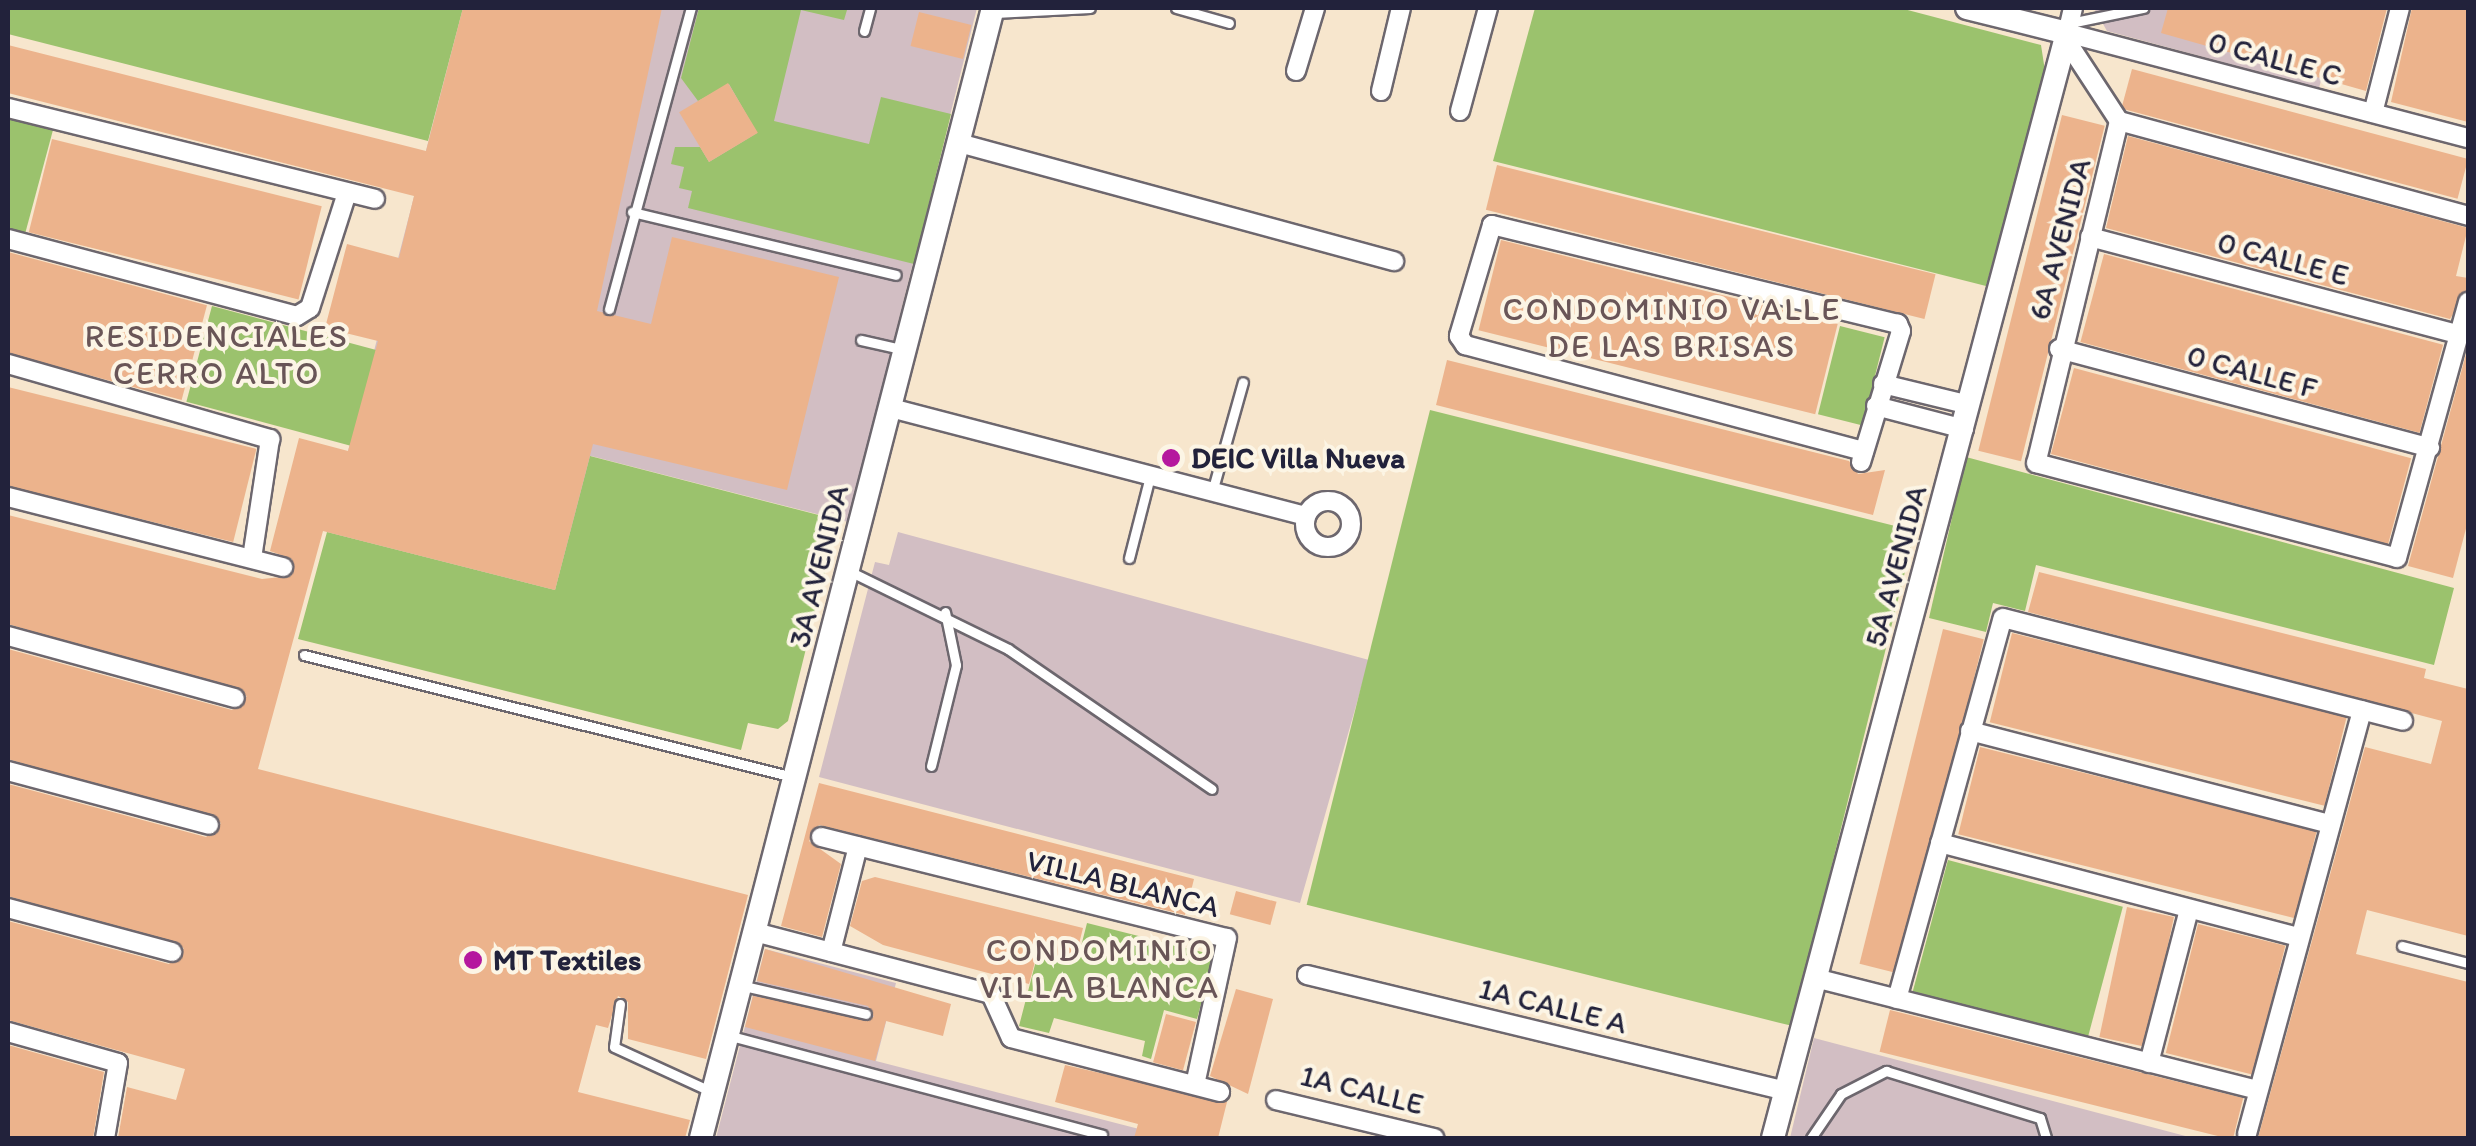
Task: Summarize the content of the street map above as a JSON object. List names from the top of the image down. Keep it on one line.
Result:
{"streets":{"street":["0 CALLE C","6A AVENIDA","0 CALLE E","0 CALLE F","3A AVENIDA","5A AVENIDA","VILLA BLANCA","1A CALLE A","1A CALLE"]},"crossings":[["0 CALLE C","5A AVENIDA"],["6A AVENIDA","0 CALLE E"],["6A AVENIDA","0 CALLE F"],["5A AVENIDA","1A CALLE A"]],"districts":["CONDOMINIO VALLE DE LAS BRISAS","RESIDENCIALES CERRO ALTO","CONDOMINIO VILLA BLANCA"],"places":["DEIC Villa Nueva","MT Textiles"]}
